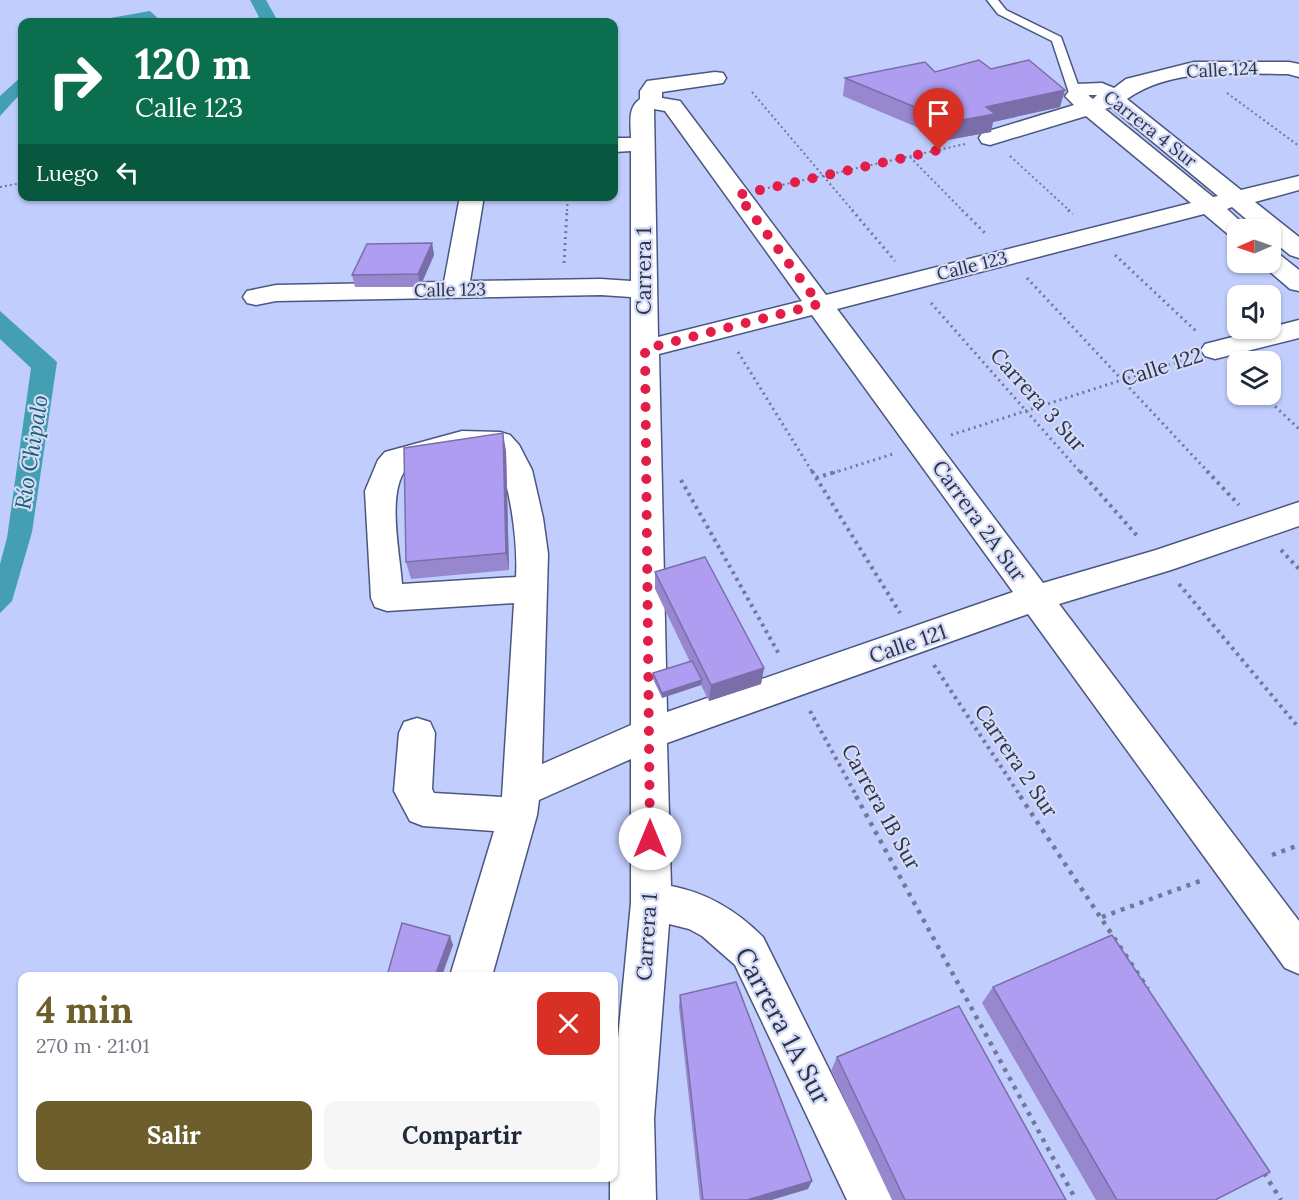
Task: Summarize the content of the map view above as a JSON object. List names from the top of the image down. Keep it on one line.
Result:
{"streets":{"street":["Calle 124","Carrera 4 Sur","Calle 123","Carrera 1","Calle 122","Carrera 2A Sur","Calle 121","Carrera 1A Sur"],"path":["Carrera 3 Sur","Carrera 2 Sur","Carrera 1B Sur"]},"crossings":[["Calle 124","Carrera 4 Sur"],["Carrera 4 Sur","Calle 123"],["Calle 123","Carrera 1"],["Calle 123","Carrera 3 Sur"],["Calle 123","Carrera 2A Sur"],["Carrera 1","Carrera 2A Sur"],["Carrera 1","Calle 121"],["Carrera 1","Carrera 1B Sur"],["Carrera 1","Carrera 1A Sur"],["Calle 122","Carrera 3 Sur"],["Carrera 3 Sur","Calle 121"],["Carrera 2A Sur","Calle 121"],["Calle 121","Carrera 2 Sur"],["Calle 121","Carrera 1B Sur"]],"water":["Río Chipalo"],"north":"left","page":{"turn":["120 m","Calle 123"],"then":"Luego","heading":["4 min","270 m · 21:01"],"buttons":["Salir","Compartir"]}}
